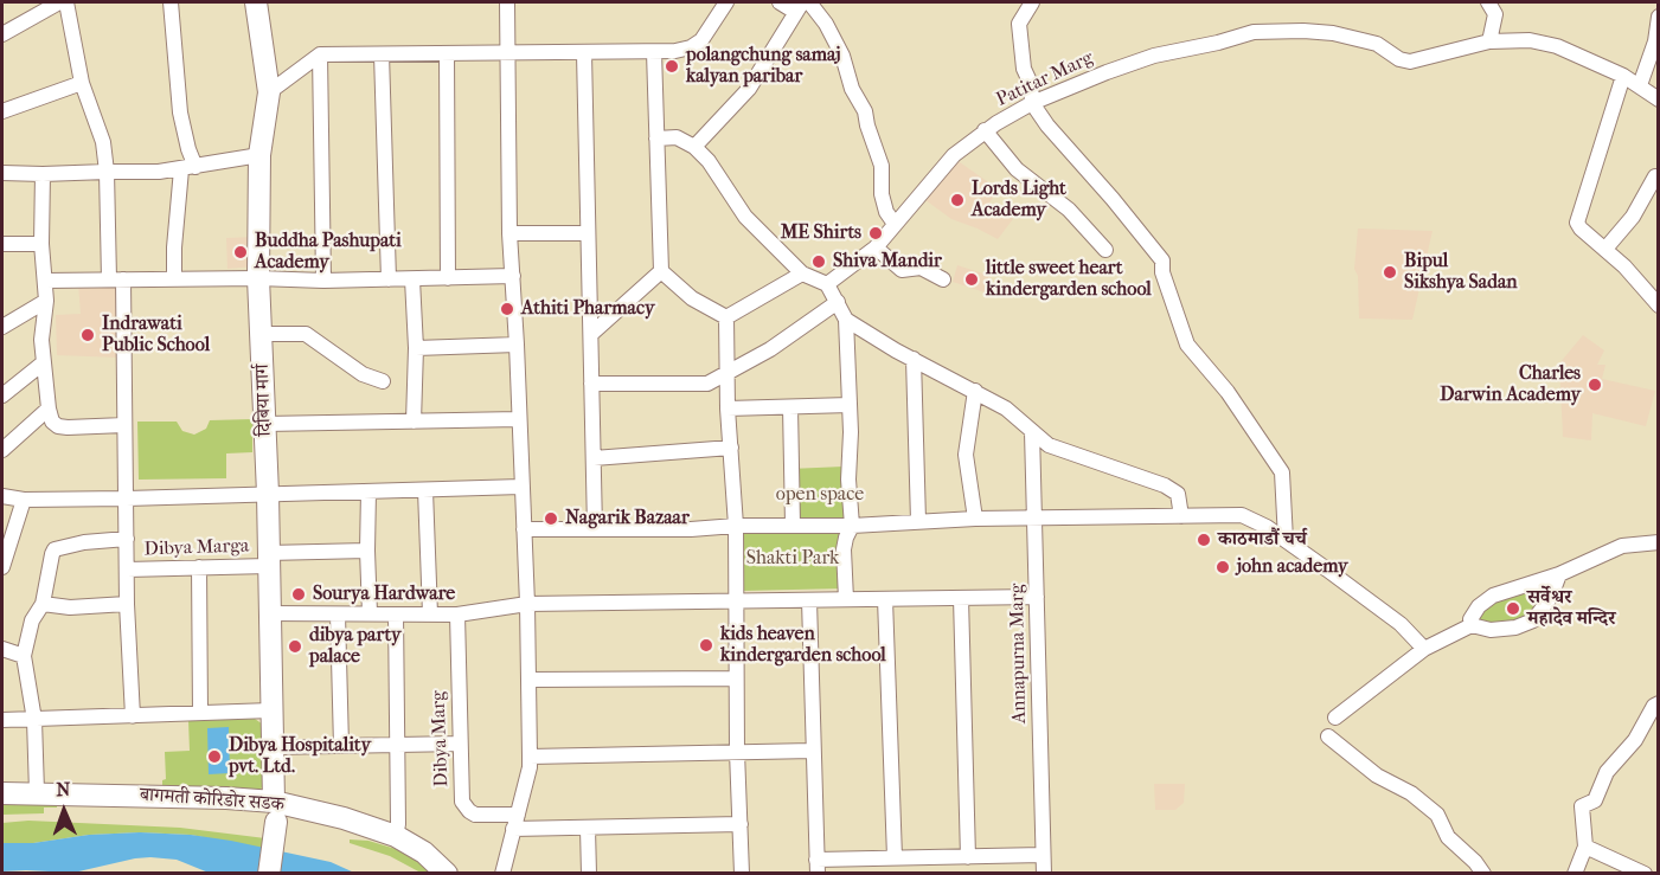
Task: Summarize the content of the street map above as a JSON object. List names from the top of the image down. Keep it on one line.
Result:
{"streets":{"main road":["दिबिया मार्ग","बागमती कोरिडोर सडक"],"street":["Patitar Marg","Dibya Marga","Annapurna Marg","Dibya Marg"]},"crossings":[["दिबिया मार्ग","Dibya Marga"],["दिबिया मार्ग","बागमती कोरिडोर सडक"]],"parks":["open space","Shakti Park"],"places":["polangchung samaj kalyan paribar","Lords Light Academy","ME Shirts","Buddha Pashupati Academy","Shiva Mandir","Bipul Sikshya Sadan","little sweet heart kindergarden school","Athiti Pharmacy","Indrawati Public School","Charles Darwin Academy","Nagarik Bazaar","काठमाडौं चर्च","john academy","Sourya Hardware","सर्वेश्वर महादेव मन्दिर","kids heaven kindergarden school","dibya party palace","Dibya Hospitality pvt. Ltd."],"north":"top"}
